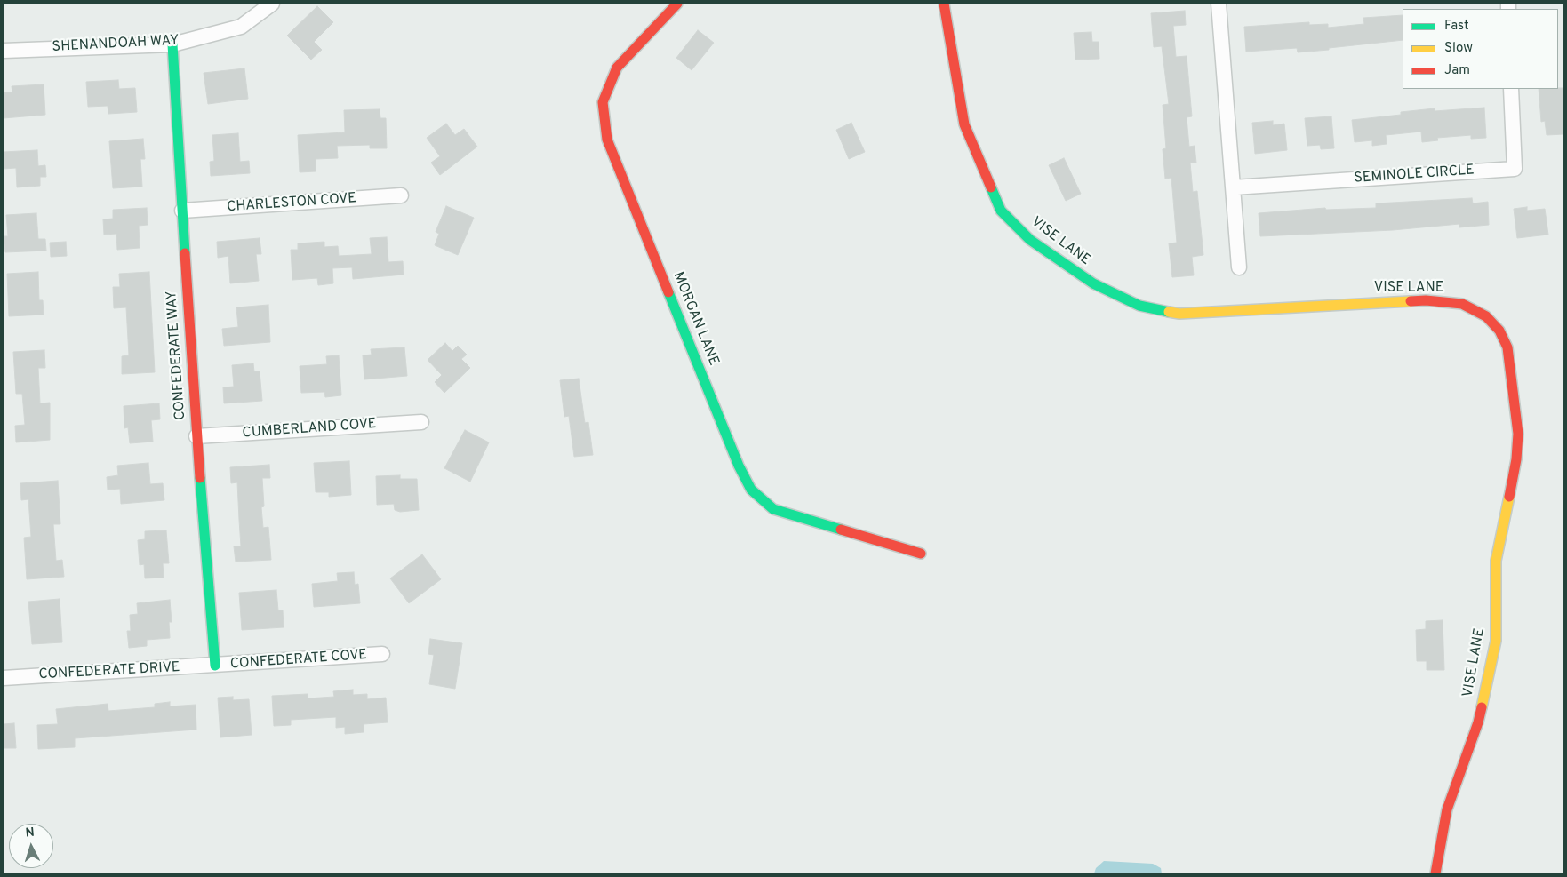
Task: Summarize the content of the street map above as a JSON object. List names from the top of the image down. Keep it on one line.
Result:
{"streets":{"street":["SHENANDOAH WAY","SEMINOLE CIRCLE","CHARLESTON COVE","VISE LANE","MORGAN LANE","CONFEDERATE WAY","CUMBERLAND COVE","CONFEDERATE COVE","CONFEDERATE DRIVE"]},"crossings":[["SHENANDOAH WAY","CONFEDERATE WAY"],["CHARLESTON COVE","CONFEDERATE WAY"],["CONFEDERATE WAY","CUMBERLAND COVE"],["CONFEDERATE WAY","CONFEDERATE COVE"],["CONFEDERATE WAY","CONFEDERATE DRIVE"],["CONFEDERATE COVE","CONFEDERATE DRIVE"]],"legend":["Fast","Slow","Jam"],"north":"top"}
